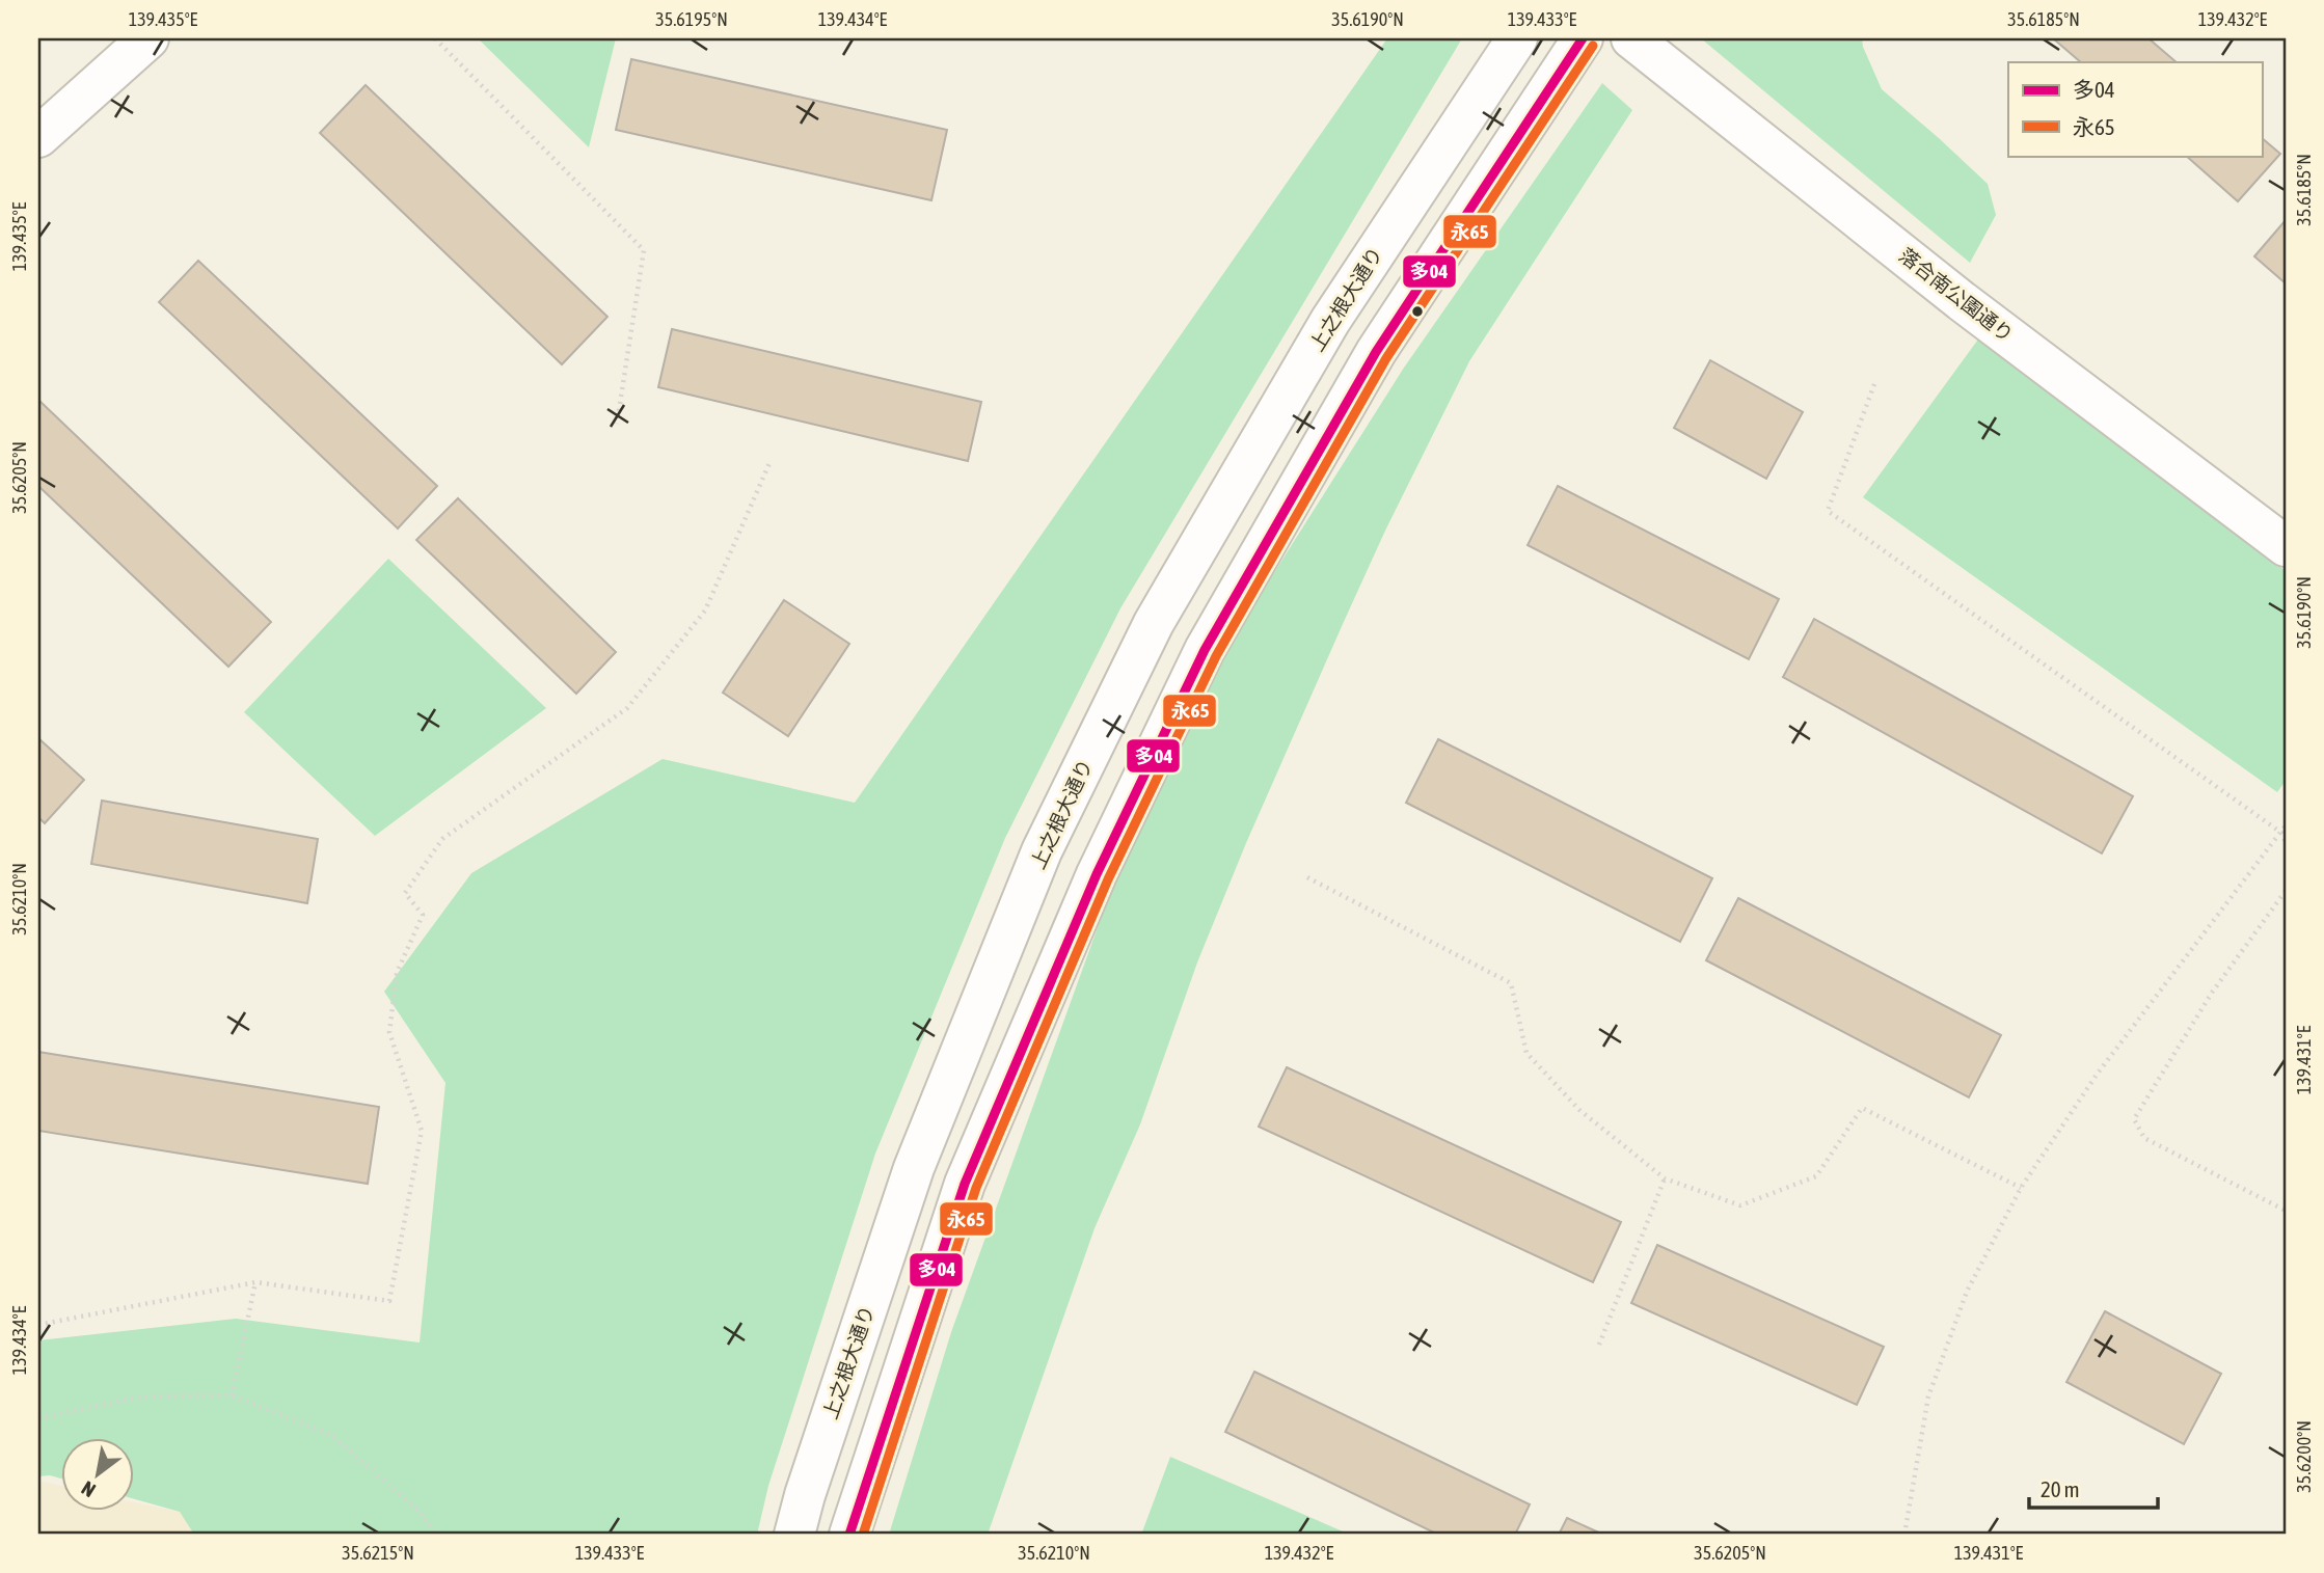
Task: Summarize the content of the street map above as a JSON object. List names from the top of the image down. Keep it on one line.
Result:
{"streets":{"street":["落合南公園通り","上之根大通り"]},"lines":["transit line 多04","transit line 永65"],"legend":["多04","永65"],"scale_bar":"20 m","north":"bottom left","coordinates":["139.435°E","35.6195°N","139.434°E","35.6190°N","139.433°E","35.6185°N","139.432°E","35.6205°N","35.6210°N","139.431°E","35.6200°N","35.6215°N"]}
